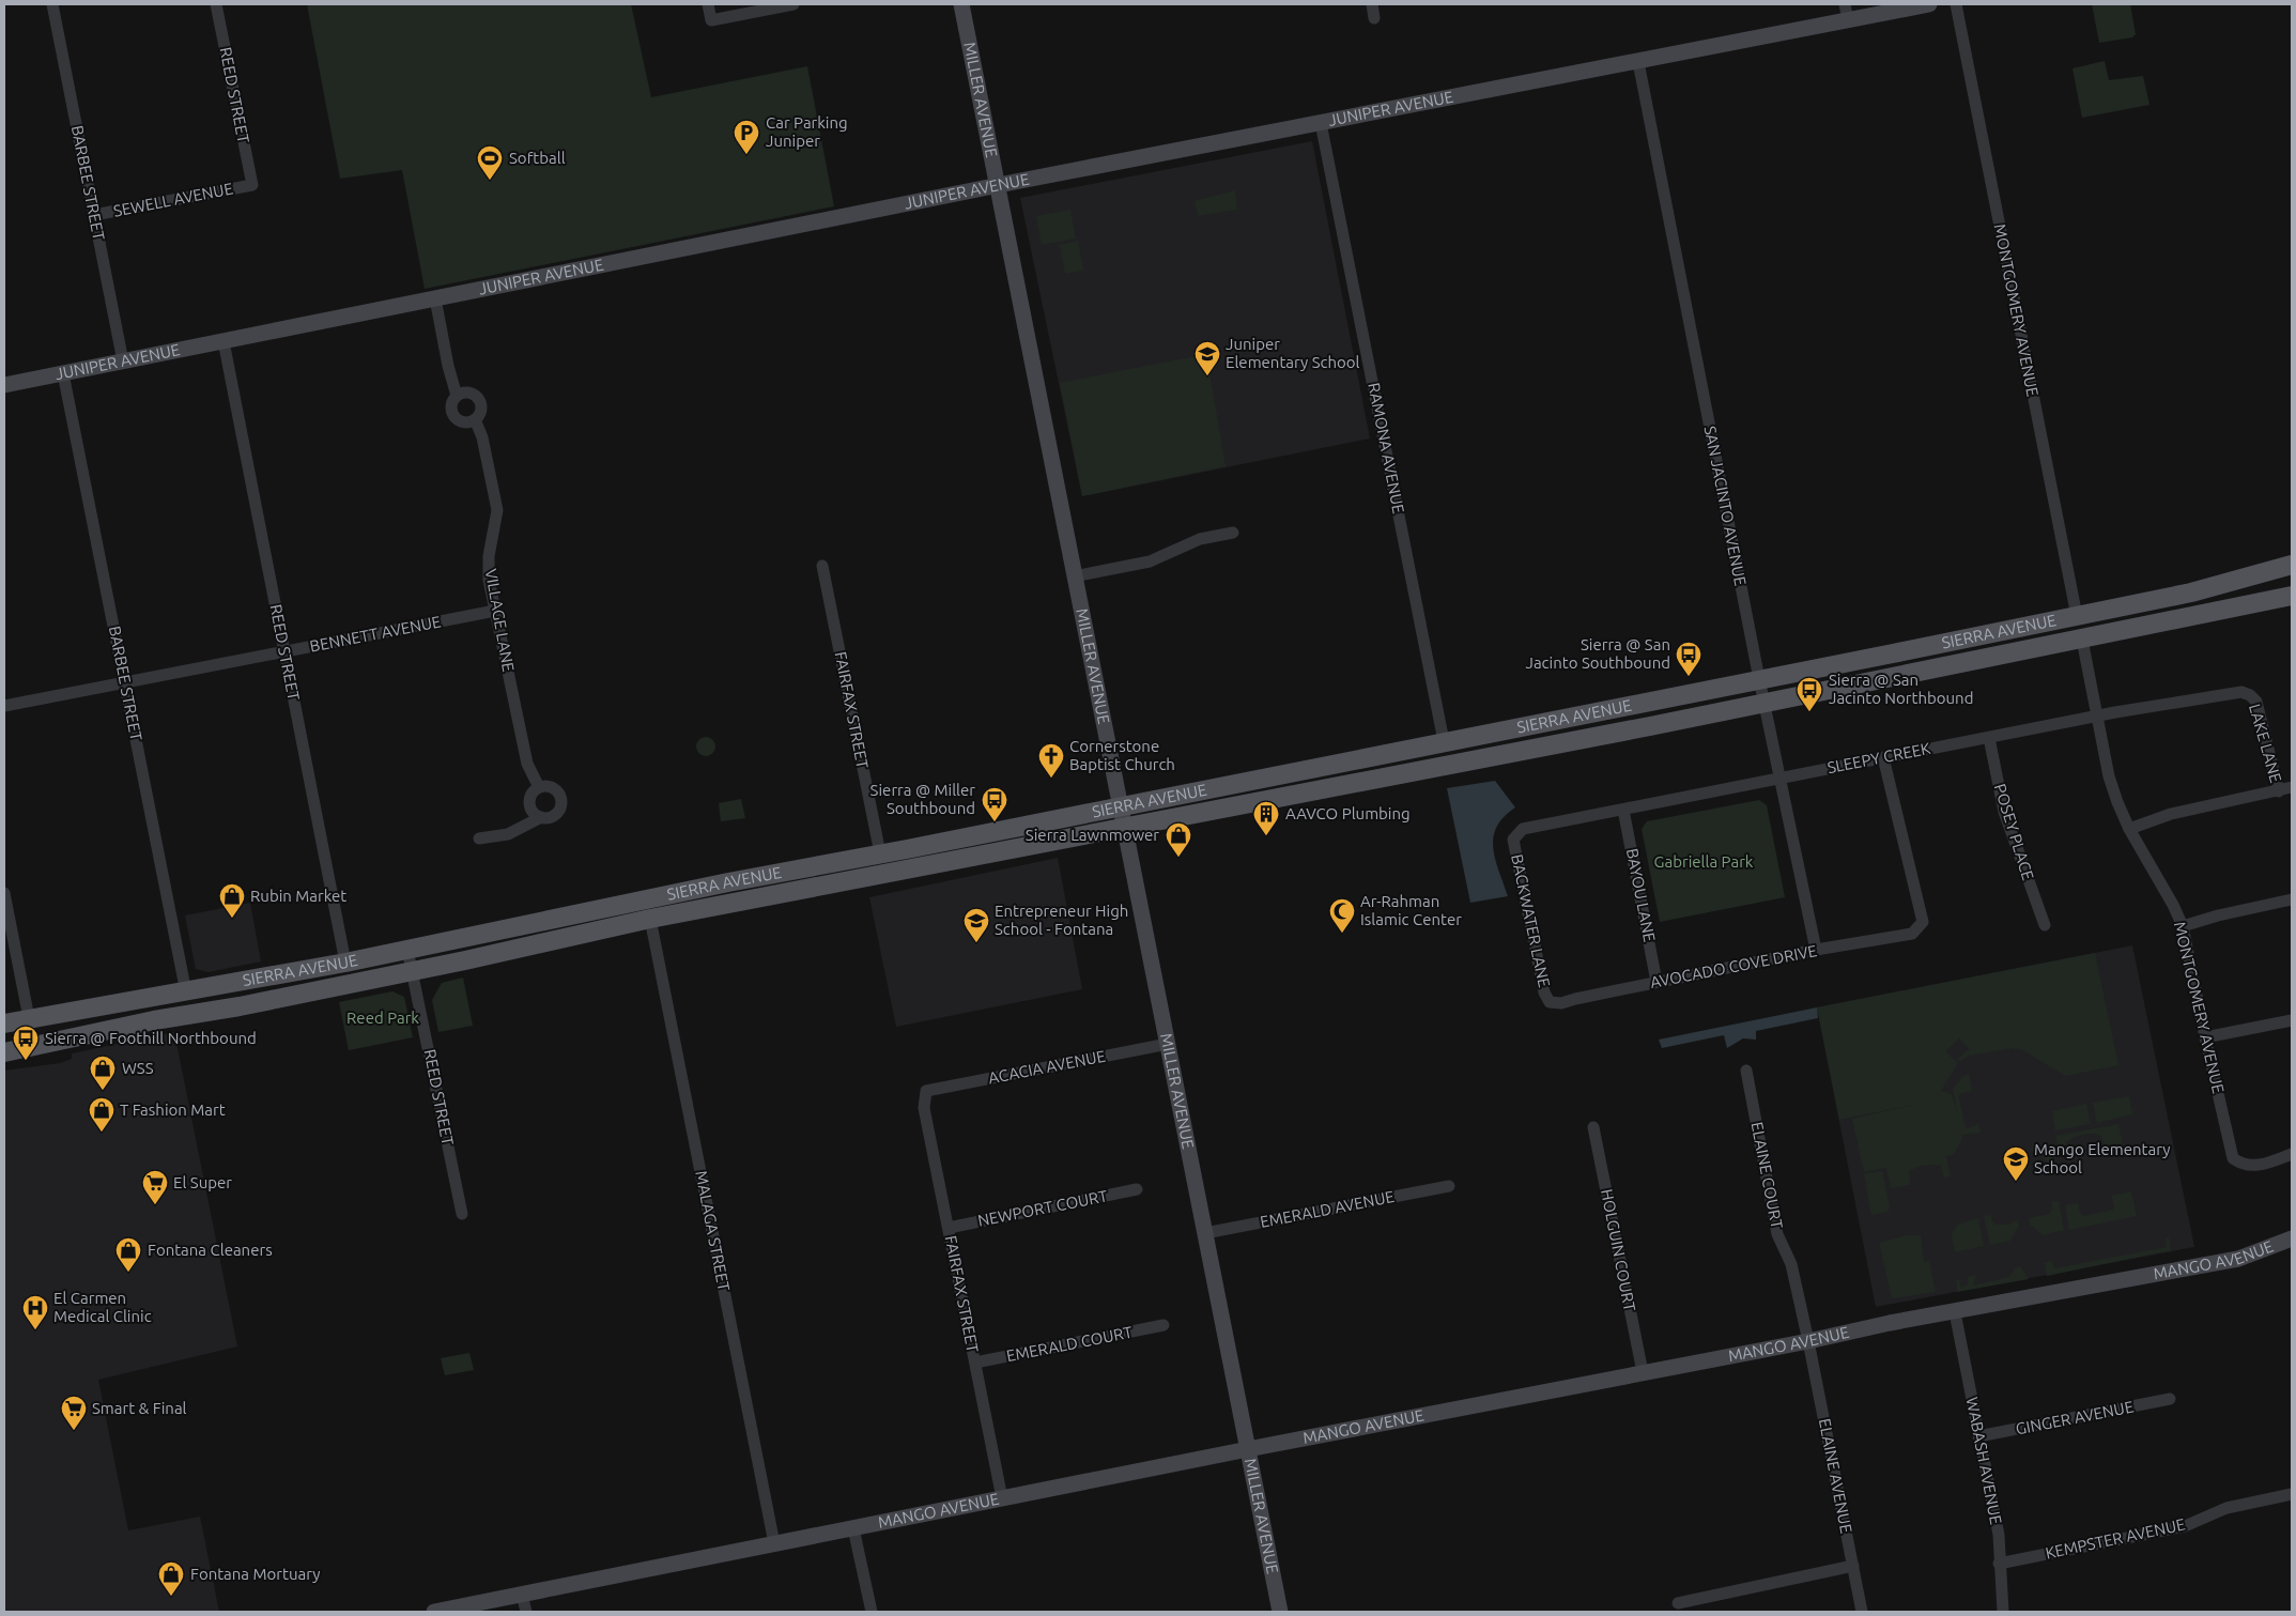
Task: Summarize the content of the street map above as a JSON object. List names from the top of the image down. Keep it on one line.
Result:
{"streets":{"main road":["SIERRA AVENUE"],"street":["REED STREET","MILLER AVENUE","JUNIPER AVENUE","BARBEE STREET","SEWELL AVENUE","MONTGOMERY AVENUE","RAMONA AVENUE","SAN JACINTO AVENUE","VILLAGE LANE","BENNETT AVENUE","FAIRFAX STREET","LAKE LANE","SLEEPY CREEK","POSEY PLACE","BAYOU LANE","BACKWATER LANE","AVOCADO COVE DRIVE","ACACIA AVENUE","ELAINE COURT","NEWPORT COURT","EMERALD AVENUE","MALAGA STREET","HOLGUIN COURT","MANGO AVENUE","EMERALD COURT","GINGER AVENUE","WABASH AVENUE","ELAINE AVENUE","KEMPSTER AVENUE"]},"crossings":[["REED STREET","JUNIPER AVENUE"],["REED STREET","SEWELL AVENUE"],["REED STREET","SIERRA AVENUE"],["REED STREET","BENNETT AVENUE"],["MILLER AVENUE","JUNIPER AVENUE"],["MILLER AVENUE","SIERRA AVENUE"],["MILLER AVENUE","ACACIA AVENUE"],["MILLER AVENUE","EMERALD AVENUE"],["MILLER AVENUE","MANGO AVENUE"],["JUNIPER AVENUE","BARBEE STREET"],["JUNIPER AVENUE","RAMONA AVENUE"],["JUNIPER AVENUE","SAN JACINTO AVENUE"],["BARBEE STREET","SEWELL AVENUE"],["BARBEE STREET","SIERRA AVENUE"],["BARBEE STREET","BENNETT AVENUE"],["MONTGOMERY AVENUE","SIERRA AVENUE"],["MONTGOMERY AVENUE","SLEEPY CREEK"],["RAMONA AVENUE","SIERRA AVENUE"],["SAN JACINTO AVENUE","SIERRA AVENUE"],["SAN JACINTO AVENUE","SLEEPY CREEK"],["SAN JACINTO AVENUE","AVOCADO COVE DRIVE"],["VILLAGE LANE","BENNETT AVENUE"],["SIERRA AVENUE","FAIRFAX STREET"],["SIERRA AVENUE","MALAGA STREET"],["FAIRFAX STREET","ACACIA AVENUE"],["FAIRFAX STREET","NEWPORT COURT"],["FAIRFAX STREET","MANGO AVENUE"],["FAIRFAX STREET","EMERALD COURT"],["LAKE LANE","SLEEPY CREEK"],["SLEEPY CREEK","POSEY PLACE"],["SLEEPY CREEK","BAYOU LANE"],["SLEEPY CREEK","BACKWATER LANE"],["SLEEPY CREEK","AVOCADO COVE DRIVE"],["BAYOU LANE","AVOCADO COVE DRIVE"],["BACKWATER LANE","AVOCADO COVE DRIVE"],["ELAINE COURT","MANGO AVENUE"],["ELAINE COURT","ELAINE AVENUE"],["MALAGA STREET","MANGO AVENUE"],["HOLGUIN COURT","MANGO AVENUE"],["MANGO AVENUE","WABASH AVENUE"],["MANGO AVENUE","ELAINE AVENUE"],["GINGER AVENUE","WABASH AVENUE"],["WABASH AVENUE","KEMPSTER AVENUE"]],"parks":["Gabriella Park","Reed Park"],"places":{"parking":["Car Parking Juniper"],"sports":["Softball"],"school or university":["Juniper Elementary School","Entrepreneur High School - Fontana","Mango Elementary School"],"bus stop":["Sierra @ San Jacinto Southbound","Sierra @ San Jacinto Northbound","Sierra @ Miller Southbound","Sierra @ Foothill Northbound"],"church":["Cornerstone Baptist Church"],"building":["AAVCO Plumbing"],"shop":["Sierra Lawnmower","Rubin Market","WSS","T Fashion Mart","Fontana Cleaners","Fontana Mortuary"],"mosque":["Ar-Rahman Islamic Center"],"supermarket":["El Super","Smart & Final"],"hospital":["El Carmen Medical Clinic"]}}
